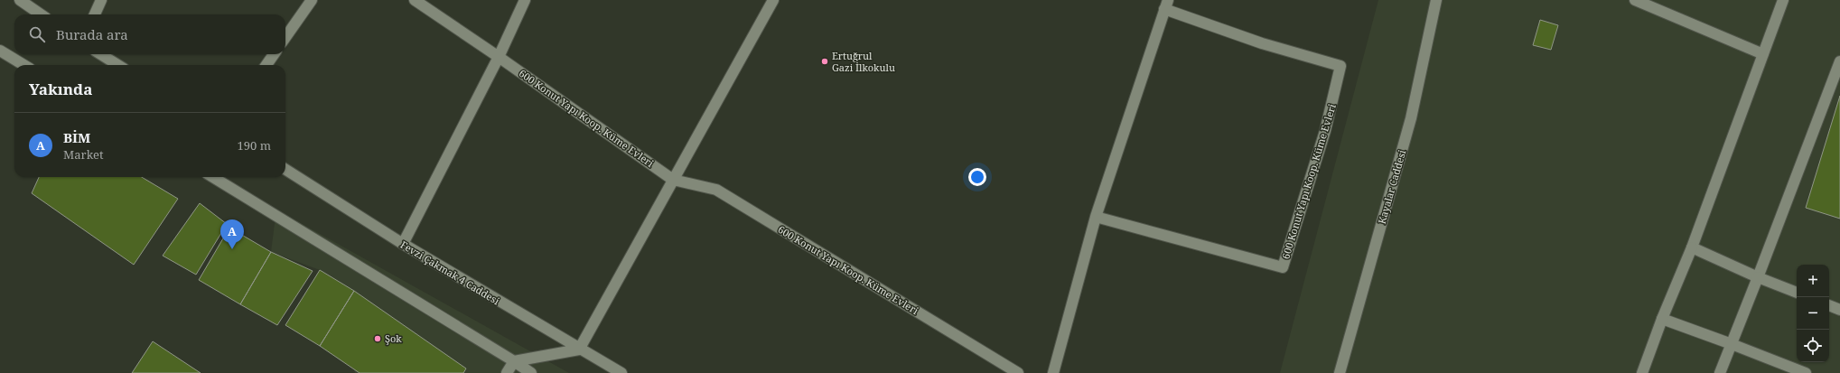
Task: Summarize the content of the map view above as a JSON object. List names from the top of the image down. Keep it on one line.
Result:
{"streets":{"street":["600 Konut Yapı Koop. Küme Evleri","Kayalar Caddesi","Fevzi Çakmak 4 Caddesi"]},"places":["Ertuğrul Gazi İlkokulu","Şok"],"page":{"search":"Burada ara","heading":"Yakında","list":[{"mark":"A","name":"BİM","note":"Market","value":"190 m"}],"pins":"A","map_buttons":["+","−"]}}
